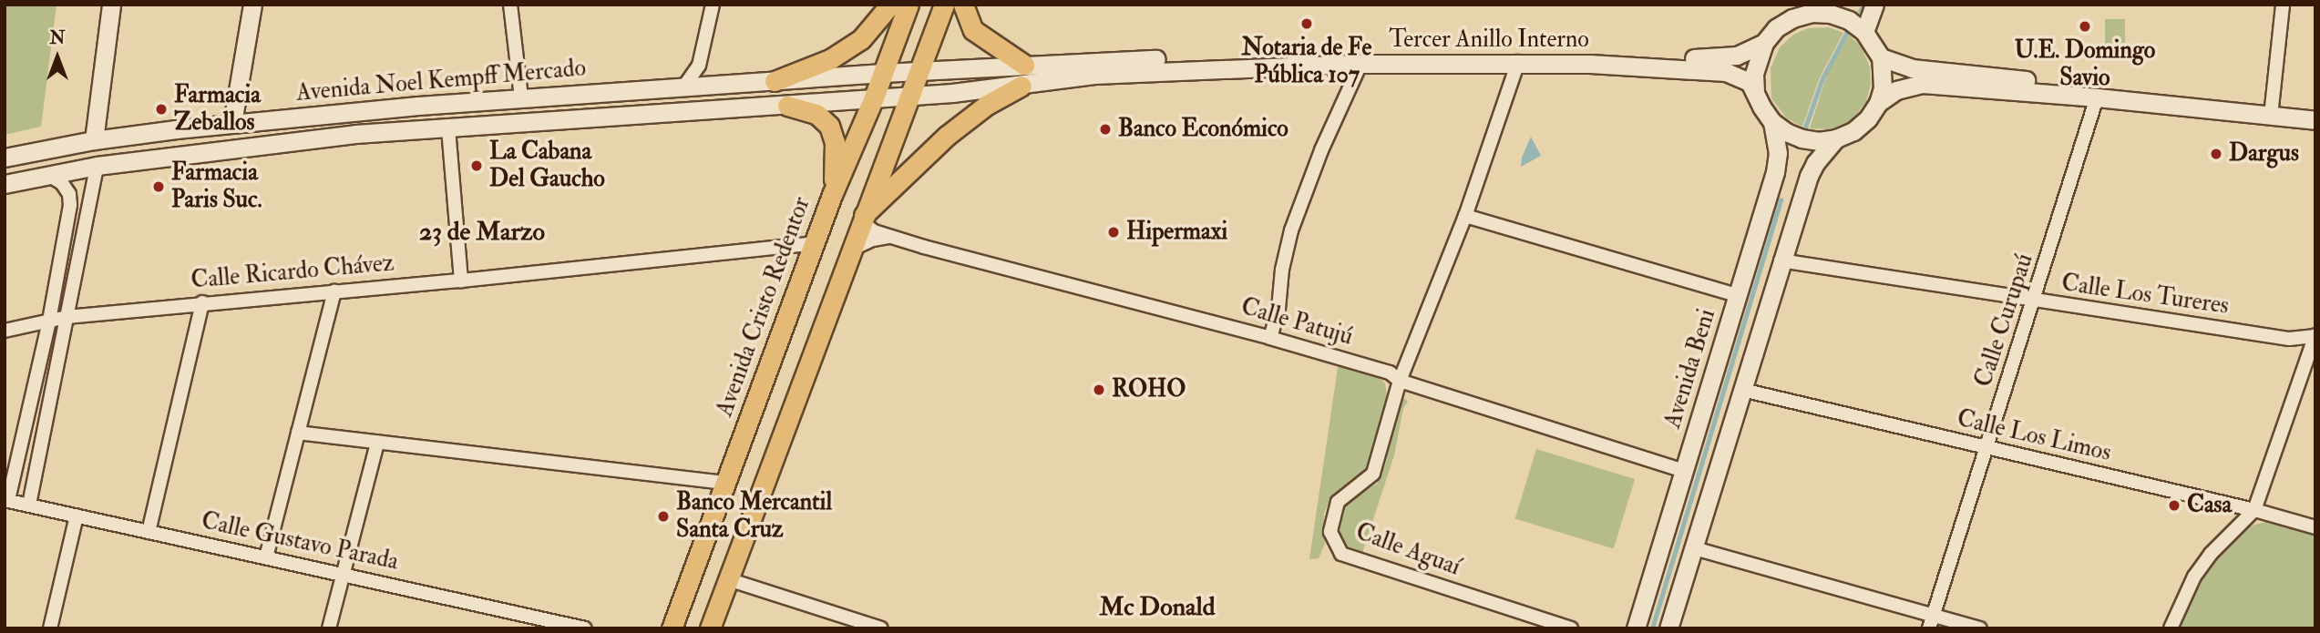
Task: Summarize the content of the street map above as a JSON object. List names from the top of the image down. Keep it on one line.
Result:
{"streets":{"main road":["Tercer Anillo Interno","Avenida Noel Kempff Mercado","Avenida Cristo Redentor","Avenida Beni"],"street":["Calle Ricardo Chávez","Calle Los Tureres","Calle Curupaú","Calle Patujú","Calle Los Limos","Calle Gustavo Parada","Calle Aguaí"]},"crossings":[["Tercer Anillo Interno","Avenida Noel Kempff Mercado"],["Tercer Anillo Interno","Avenida Cristo Redentor"],["Tercer Anillo Interno","Avenida Beni"],["Tercer Anillo Interno","Calle Aguaí"],["Avenida Noel Kempff Mercado","Avenida Cristo Redentor"],["Calle Ricardo Chávez","Avenida Cristo Redentor"],["Calle Los Tureres","Calle Curupaú"],["Calle Curupaú","Calle Los Limos"],["Calle Patujú","Avenida Beni"],["Calle Patujú","Calle Aguaí"]],"districts":["23 de Marzo","Mc Donald"],"places":["Notaria de Fe Pública 107","U.E. Domingo Savio","Farmacia Zeballos","Banco Económico","Dargus","La Cabana Del Gaucho","Farmacia Paris Suc.","Hipermaxi","ROHO","Casa","Banco Mercantil Santa Cruz"],"north":"top"}
